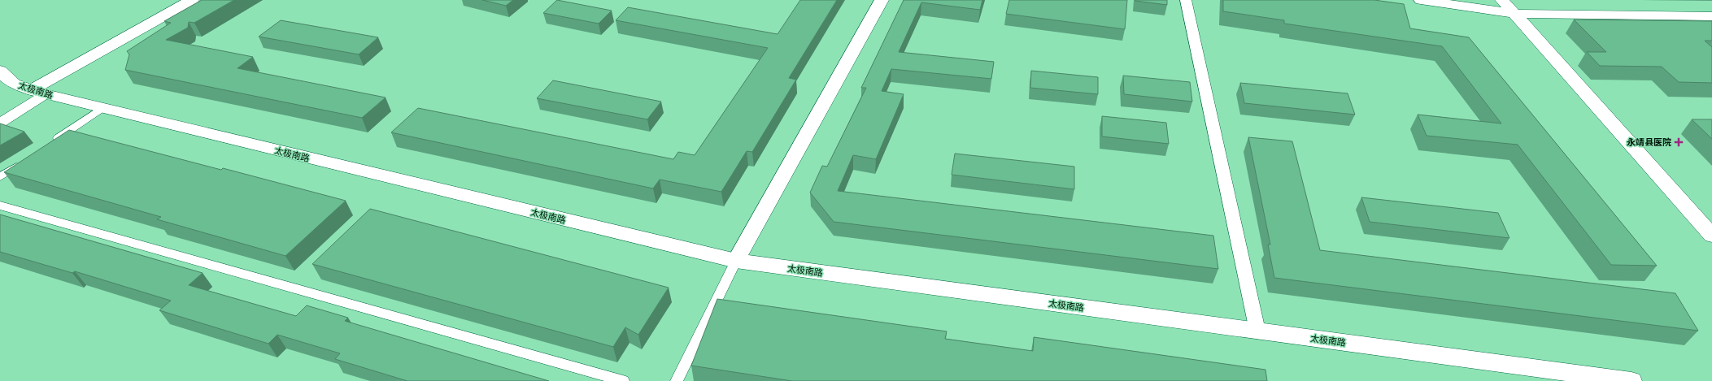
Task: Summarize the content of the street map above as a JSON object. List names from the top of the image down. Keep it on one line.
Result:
{"streets":{"main road":["太极南路"]},"places":{"health":["永靖县医院"]}}
